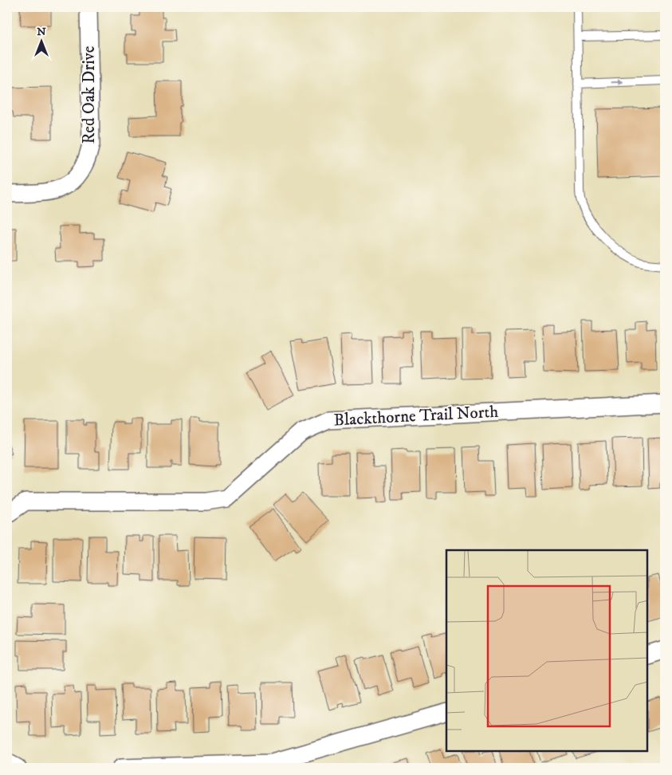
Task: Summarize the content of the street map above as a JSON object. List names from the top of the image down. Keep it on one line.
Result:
{"streets":{"street":["Red Oak Drive","Blackthorne Trail North"]},"north":"top"}
